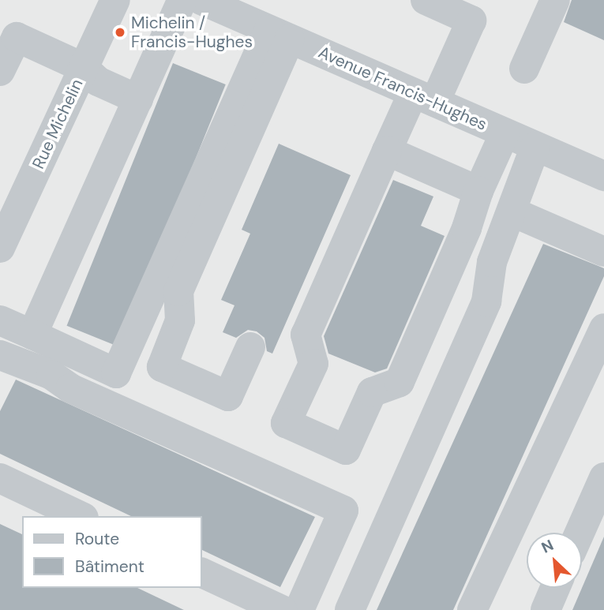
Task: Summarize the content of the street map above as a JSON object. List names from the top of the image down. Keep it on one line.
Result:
{"streets":{"street":["Avenue Francis-Hughes","Rue Michelin"]},"places":["Michelin / Francis-Hughes"],"legend":["Route","Bâtiment"],"north":"top left"}
